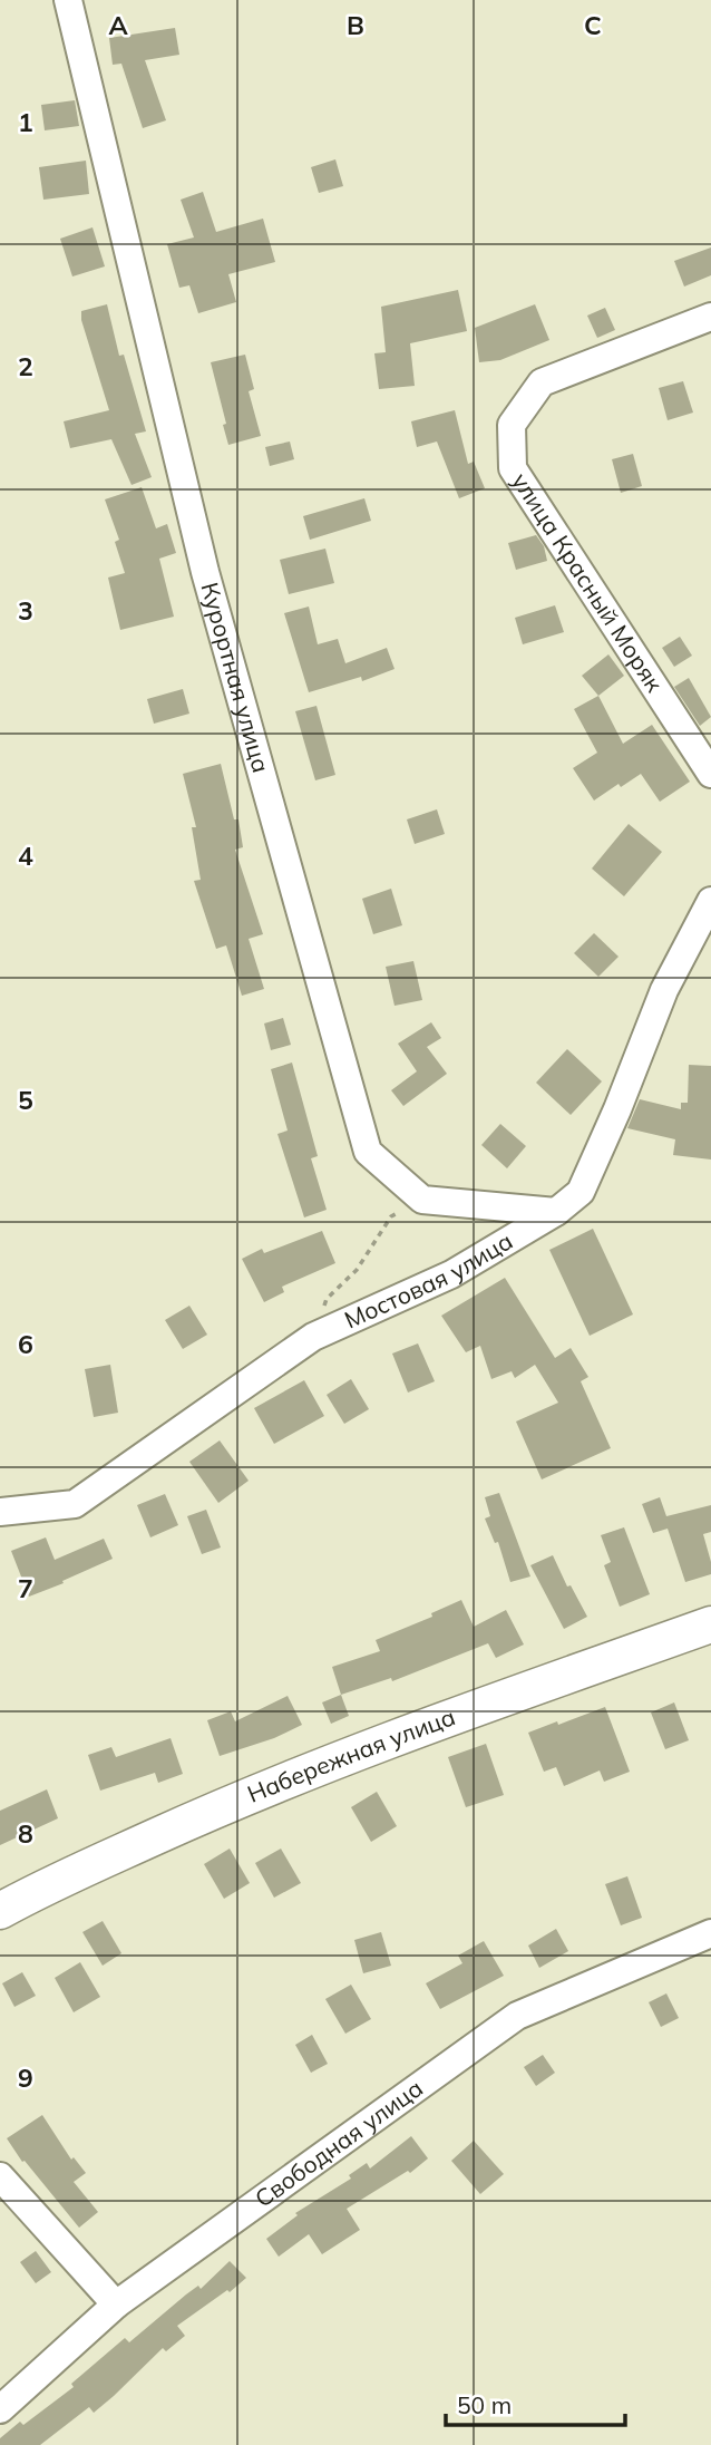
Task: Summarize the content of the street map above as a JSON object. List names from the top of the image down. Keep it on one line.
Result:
{"streets":{"street":["улица Красный Моряк","Курортная улица","Мостовая улица","Набережная улица","Свободная улица"]},"scale_bar":"50 m","grid":{"columns":["A","B","C"],"rows":["1","2","3","4","5","6","7","8","9"]}}
